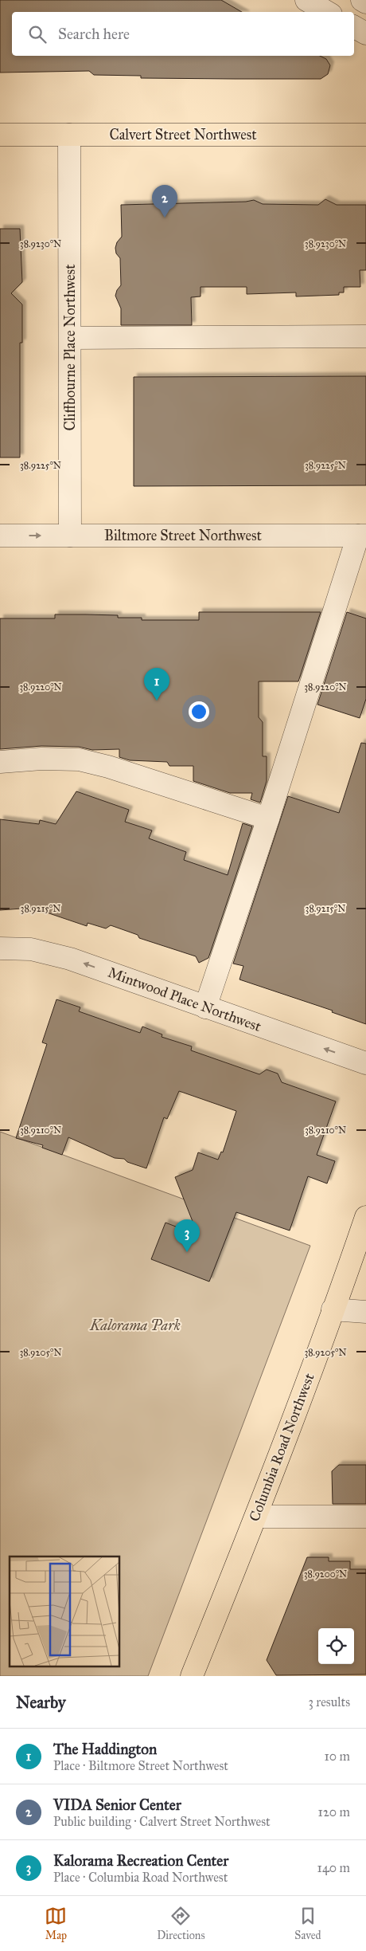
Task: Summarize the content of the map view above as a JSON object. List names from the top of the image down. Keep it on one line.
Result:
{"streets":{"main road":["Calvert Street Northwest","Columbia Road Northwest"],"street":["Cliffbourne Place Northwest","Biltmore Street Northwest","Mintwood Place Northwest"]},"crossings":[["Calvert Street Northwest","Cliffbourne Place Northwest"],["Cliffbourne Place Northwest","Biltmore Street Northwest"]],"parks":["Kalorama Park"],"page":{"search":"Search here","pins":["2","1","3"],"heading":["Nearby","3 results"],"list":[{"mark":"1","name":"The Haddington","note":"Place · Biltmore Street Northwest","value":"10 m"},{"mark":"2","name":"VIDA Senior Center","note":"Public building · Calvert Street Northwest","value":"120 m"},{"mark":"3","name":"Kalorama Recreation Center","note":"Place · Columbia Road Northwest","value":"140 m"}],"nav":["Map","Directions","Saved"]},"coordinates":["38.9230°N","38.9225°N","38.9220°N","38.9215°N","38.9210°N","38.9205°N","38.9200°N"]}
